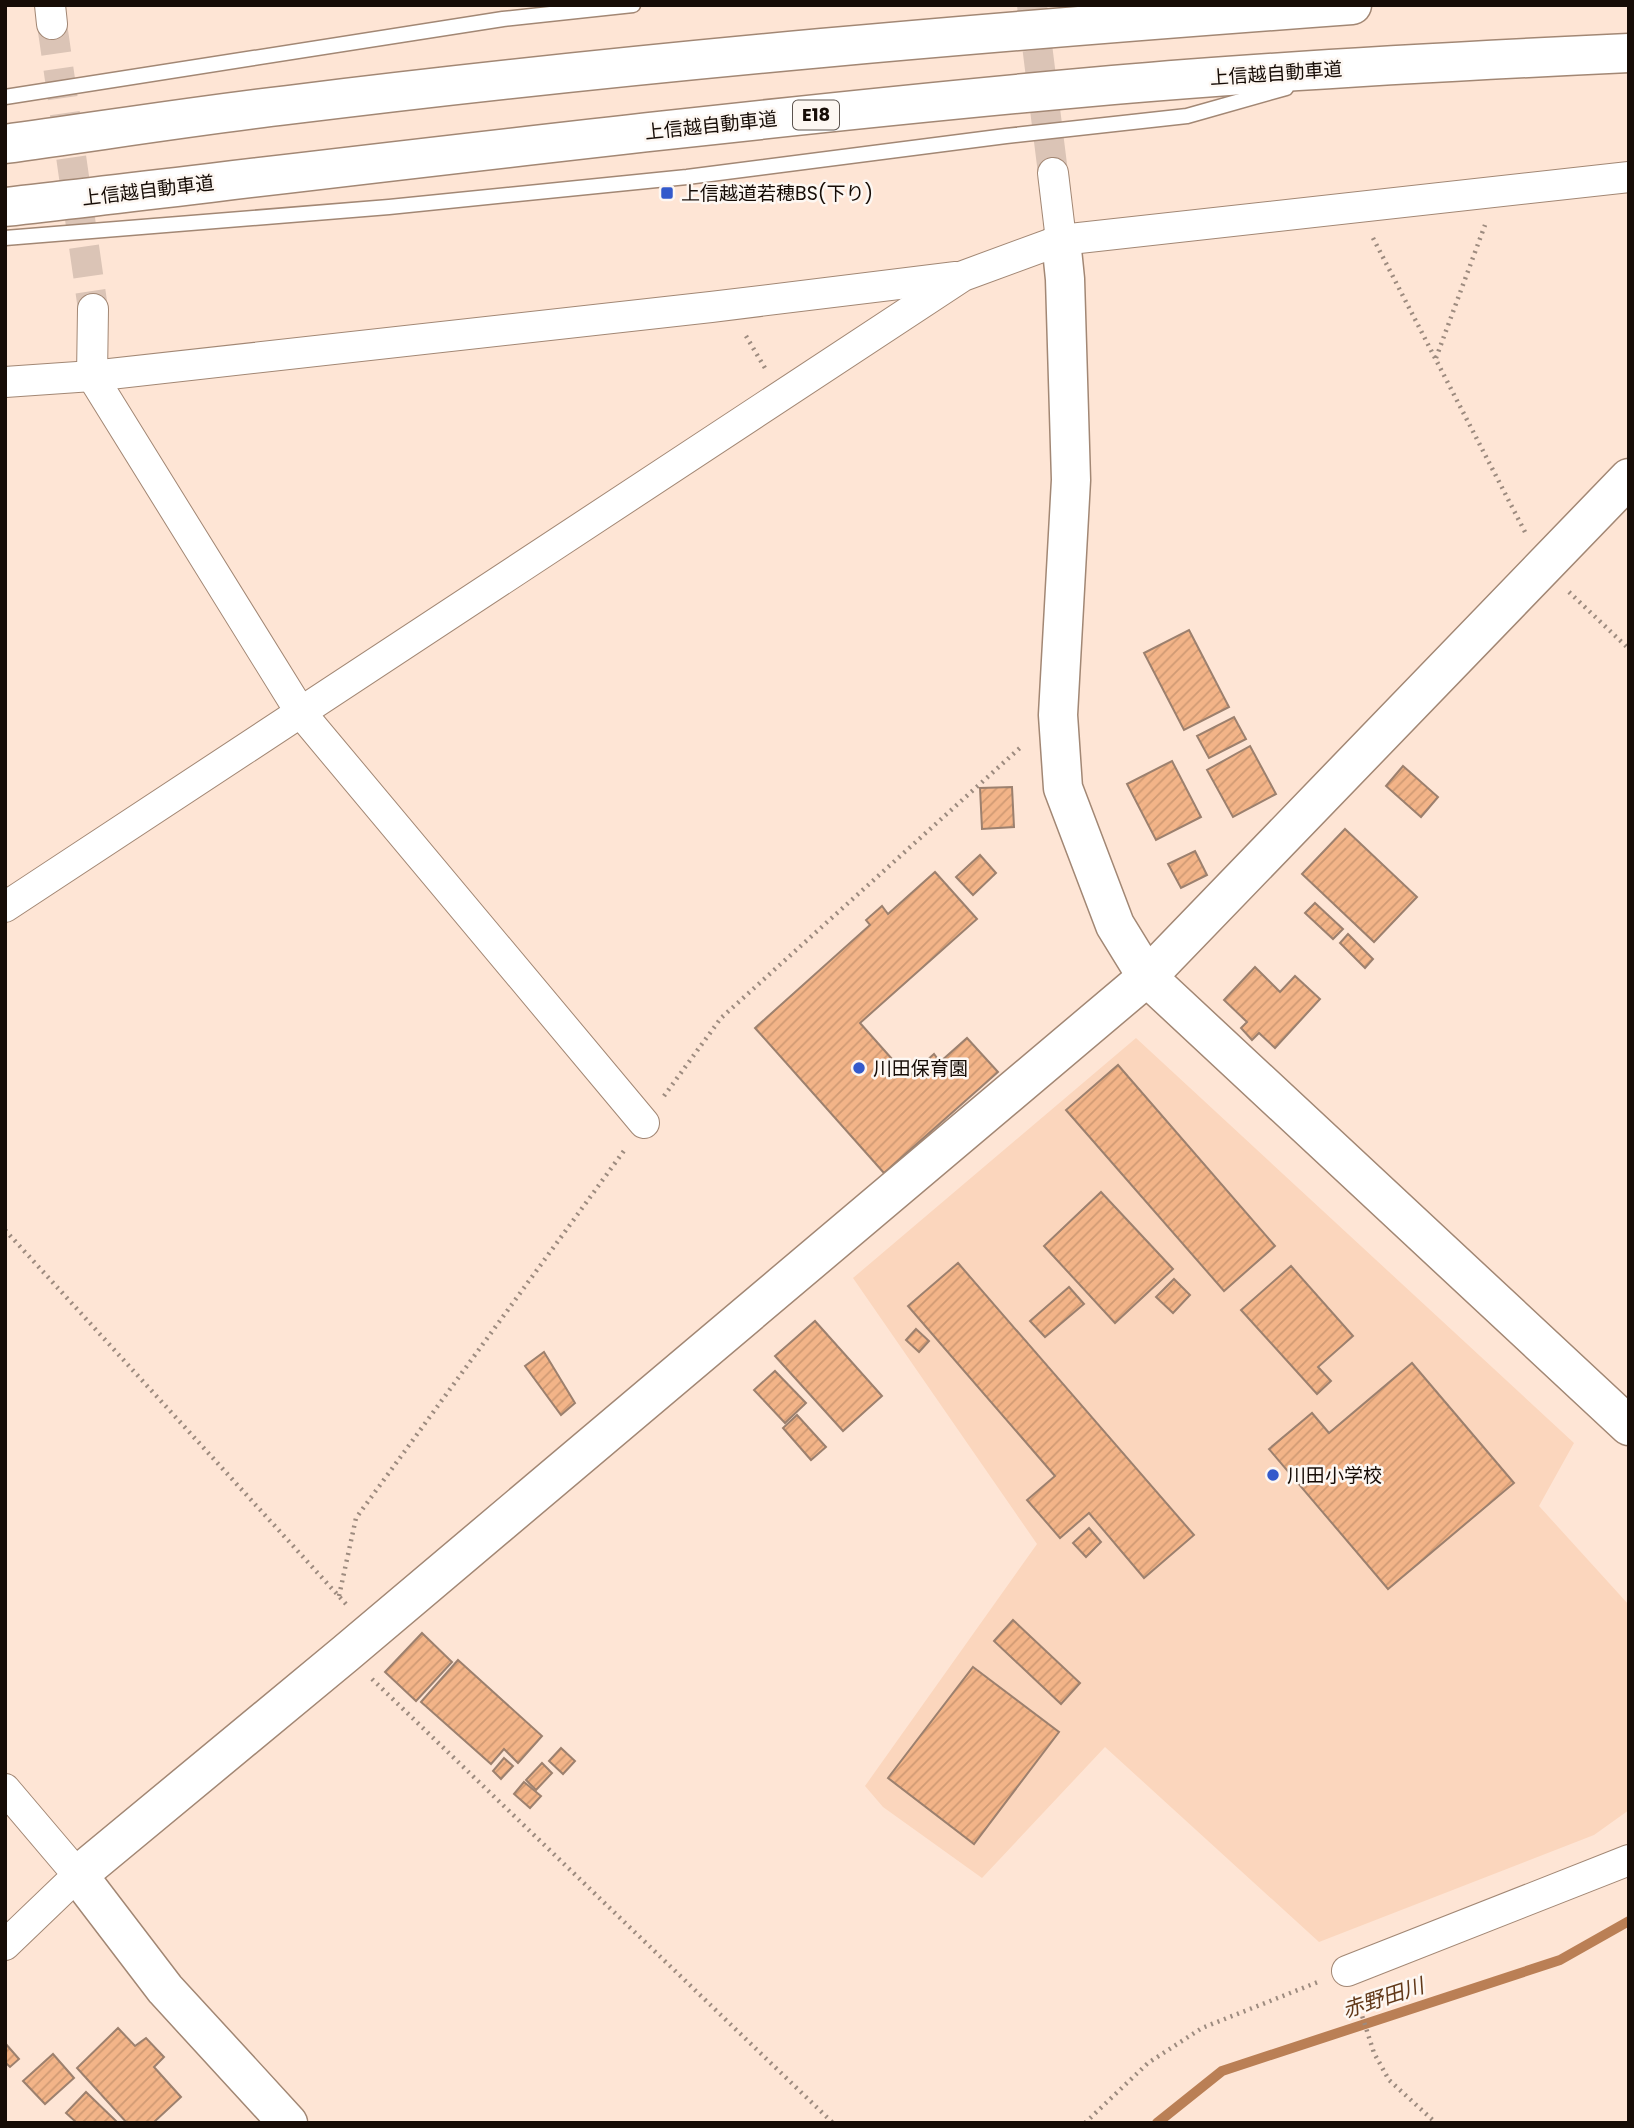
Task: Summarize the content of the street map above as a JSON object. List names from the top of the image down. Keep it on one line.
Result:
{"streets":{"main road":["上信越自動車道","E18"]},"water":["赤野田川"],"places":{"transit":["上信越道若穂BS(下り)"],"other":["川田保育園","川田小学校"]}}
